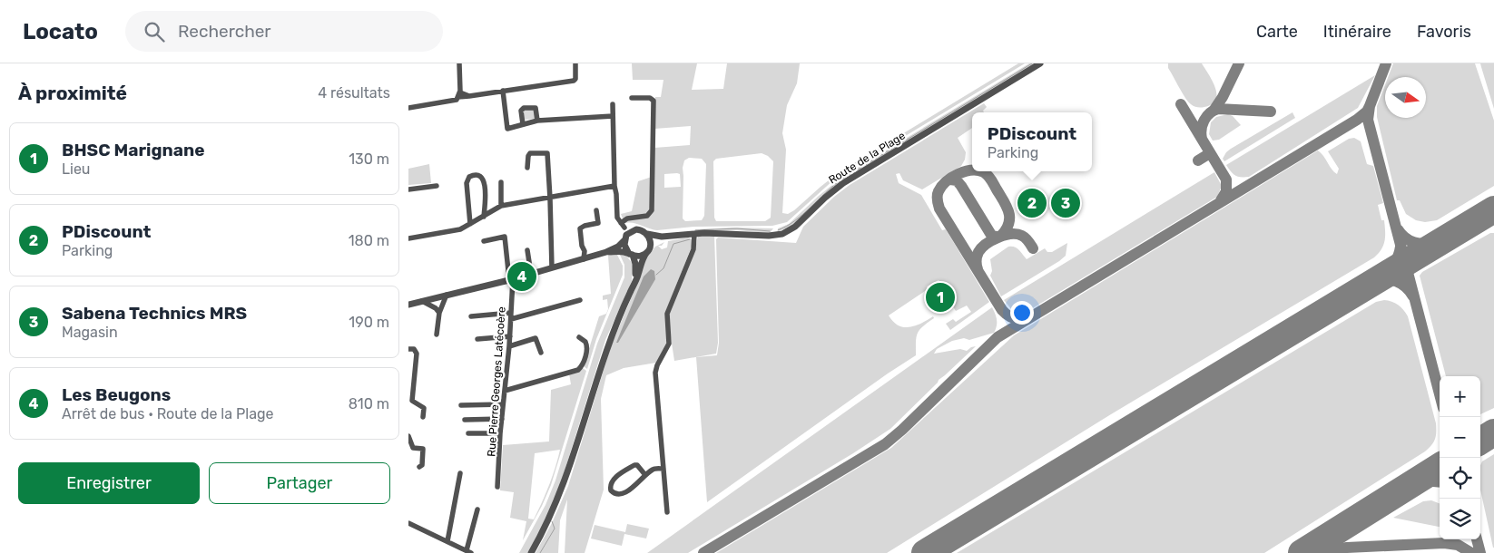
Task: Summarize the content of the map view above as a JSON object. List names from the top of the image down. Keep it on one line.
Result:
{"streets":{"street":["Route de la Plage","Rue Pierre Georges Latécoère"]},"north":"right","page":{"header":"Locato","search":"Rechercher","nav":["Carte","Itinéraire","Favoris"],"heading":["À proximité","4 résultats"],"popup":["PDiscount","Parking"],"list":[{"mark":"1","name":"BHSC Marignane","note":"Lieu","value":"130 m"},{"mark":"2","name":"PDiscount","note":"Parking","value":"180 m"},{"mark":"3","name":"Sabena Technics MRS","note":"Magasin","value":"190 m"},{"mark":"4","name":"Les Beugons","note":"Arrêt de bus · Route de la Plage","value":"810 m"}],"pins":["2","3","4","1"],"map_buttons":["+","−"],"buttons":["Enregistrer","Partager"]}}
